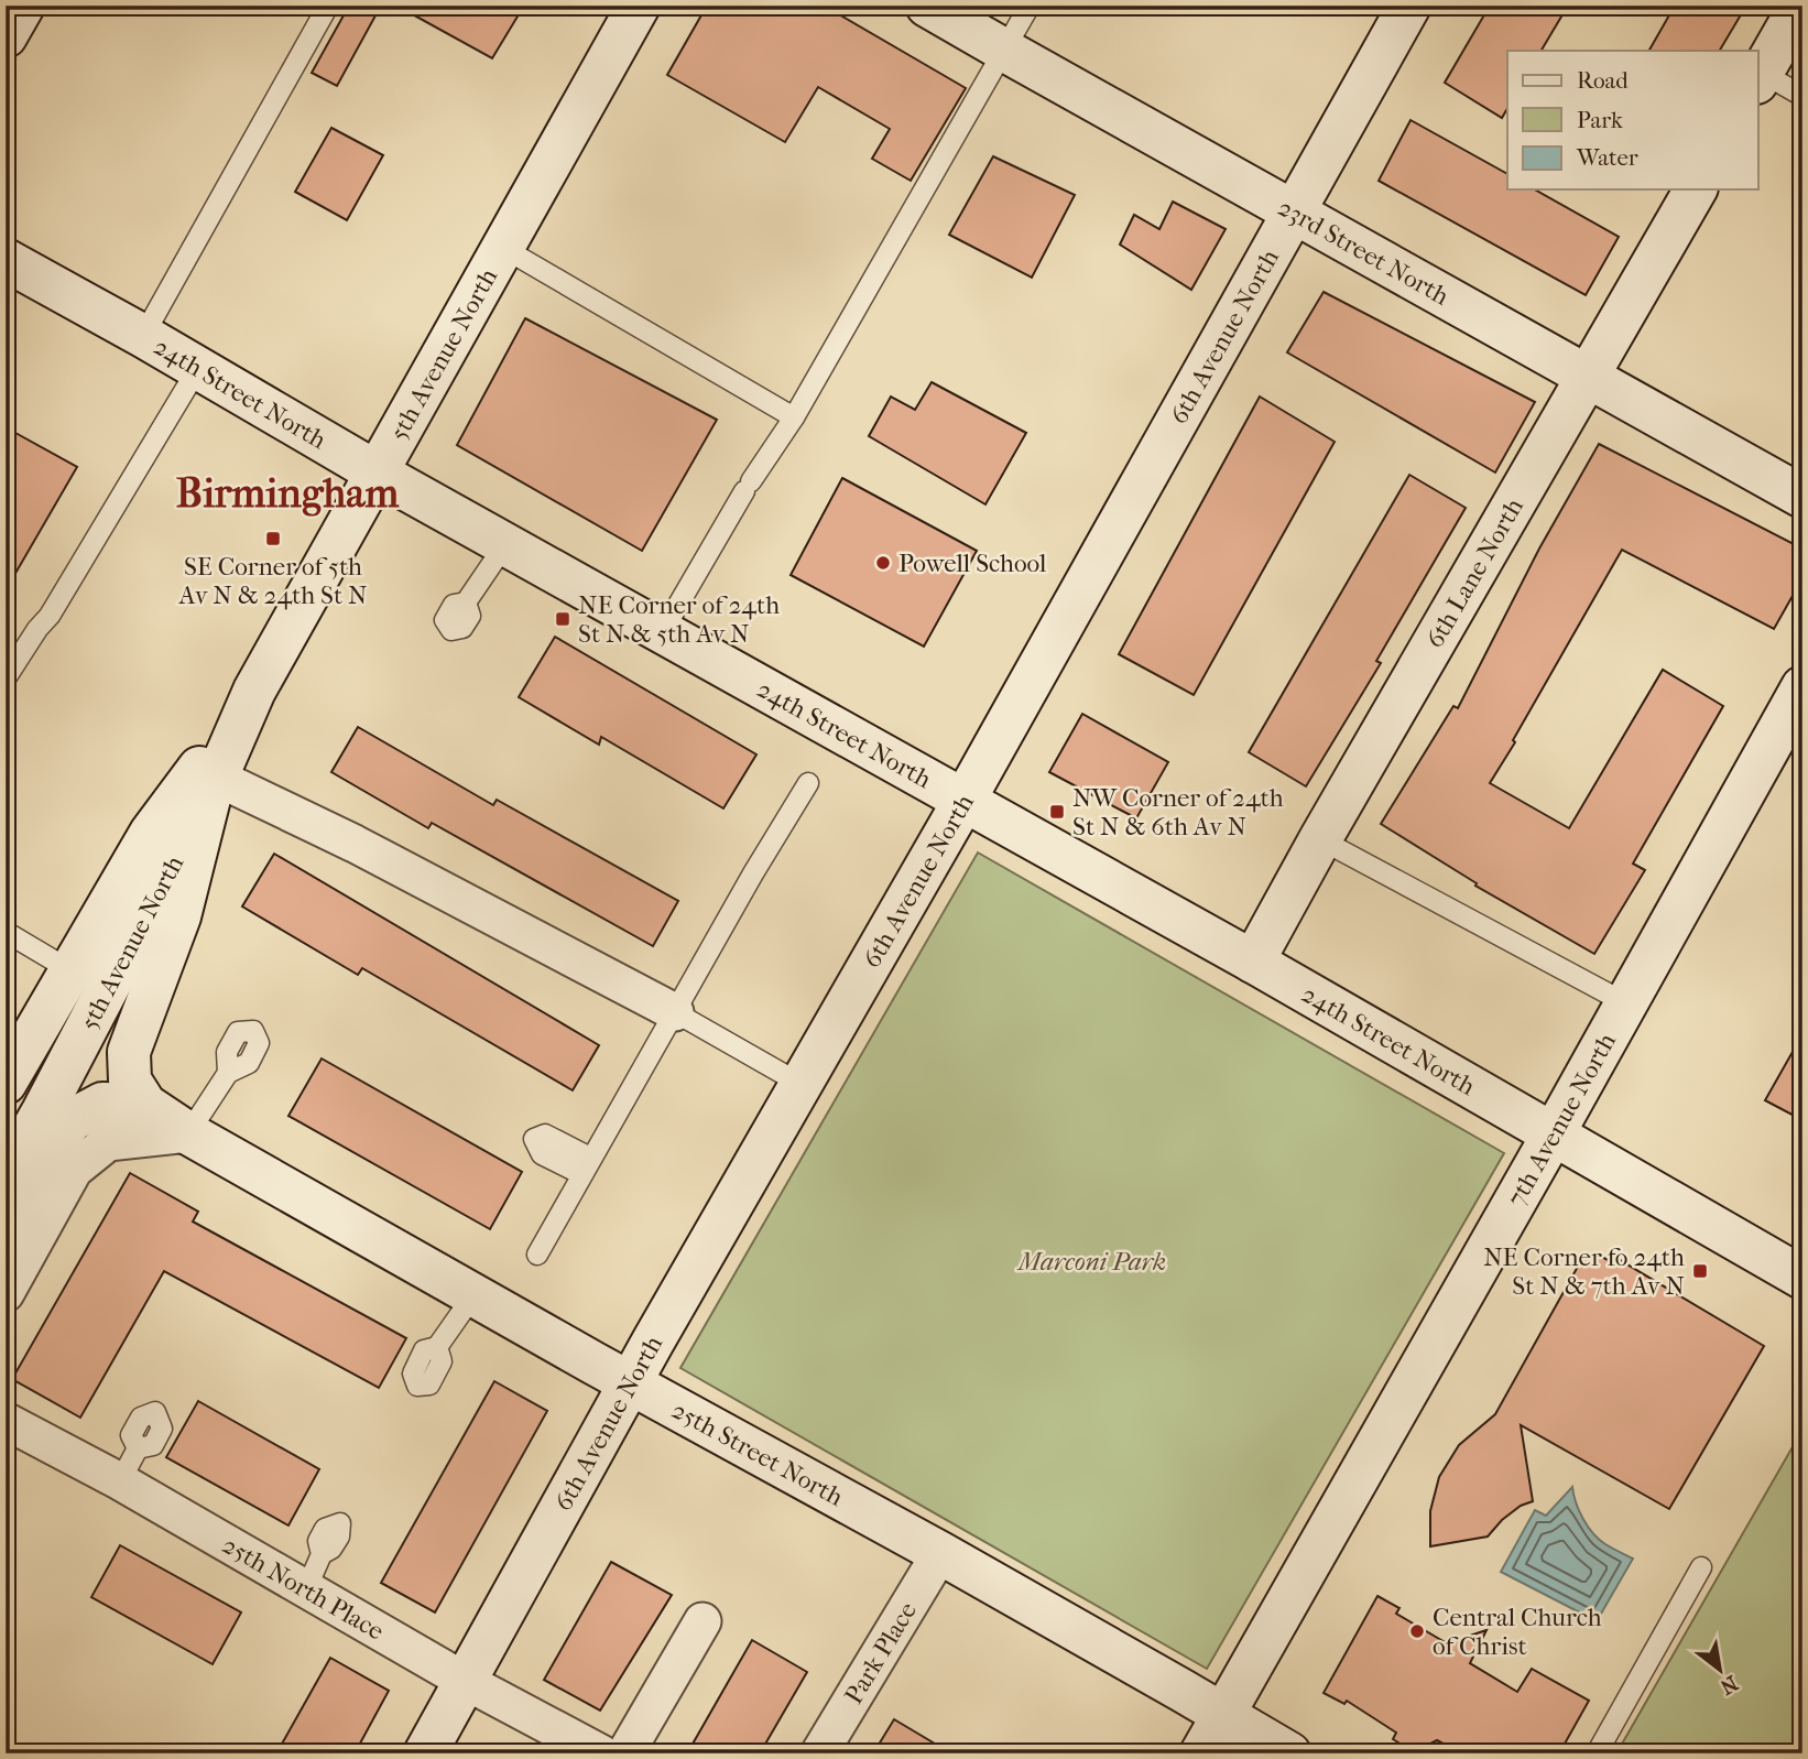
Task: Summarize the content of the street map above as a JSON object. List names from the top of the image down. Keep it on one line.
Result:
{"streets":{"main road":["23rd Street North","6th Avenue North","5th Avenue North","24th Street North","6th Lane North","7th Avenue North","25th Street North"],"street":["25th North Place","Park Place"]},"crossings":[["23rd Street North","6th Avenue North"],["23rd Street North","6th Lane North"],["6th Avenue North","24th Street North"],["6th Avenue North","25th Street North"],["6th Avenue North","25th North Place"],["5th Avenue North","24th Street North"],["24th Street North","6th Lane North"],["24th Street North","7th Avenue North"],["7th Avenue North","25th Street North"],["25th Street North","Park Place"]],"districts":["Birmingham"],"parks":["Marconi Park"],"places":{"transit":["SE Corner of 5th Av N & 24th St N","NE Corner of 24th St N & 5th Av N","NW Corner of 24th St N & 6th Av N","NE Corner fo 24th St N & 7th Av N"],"other":["Powell School","Central Church of Christ"]},"legend":["Road","Park","Water"],"north":"bottom right"}
